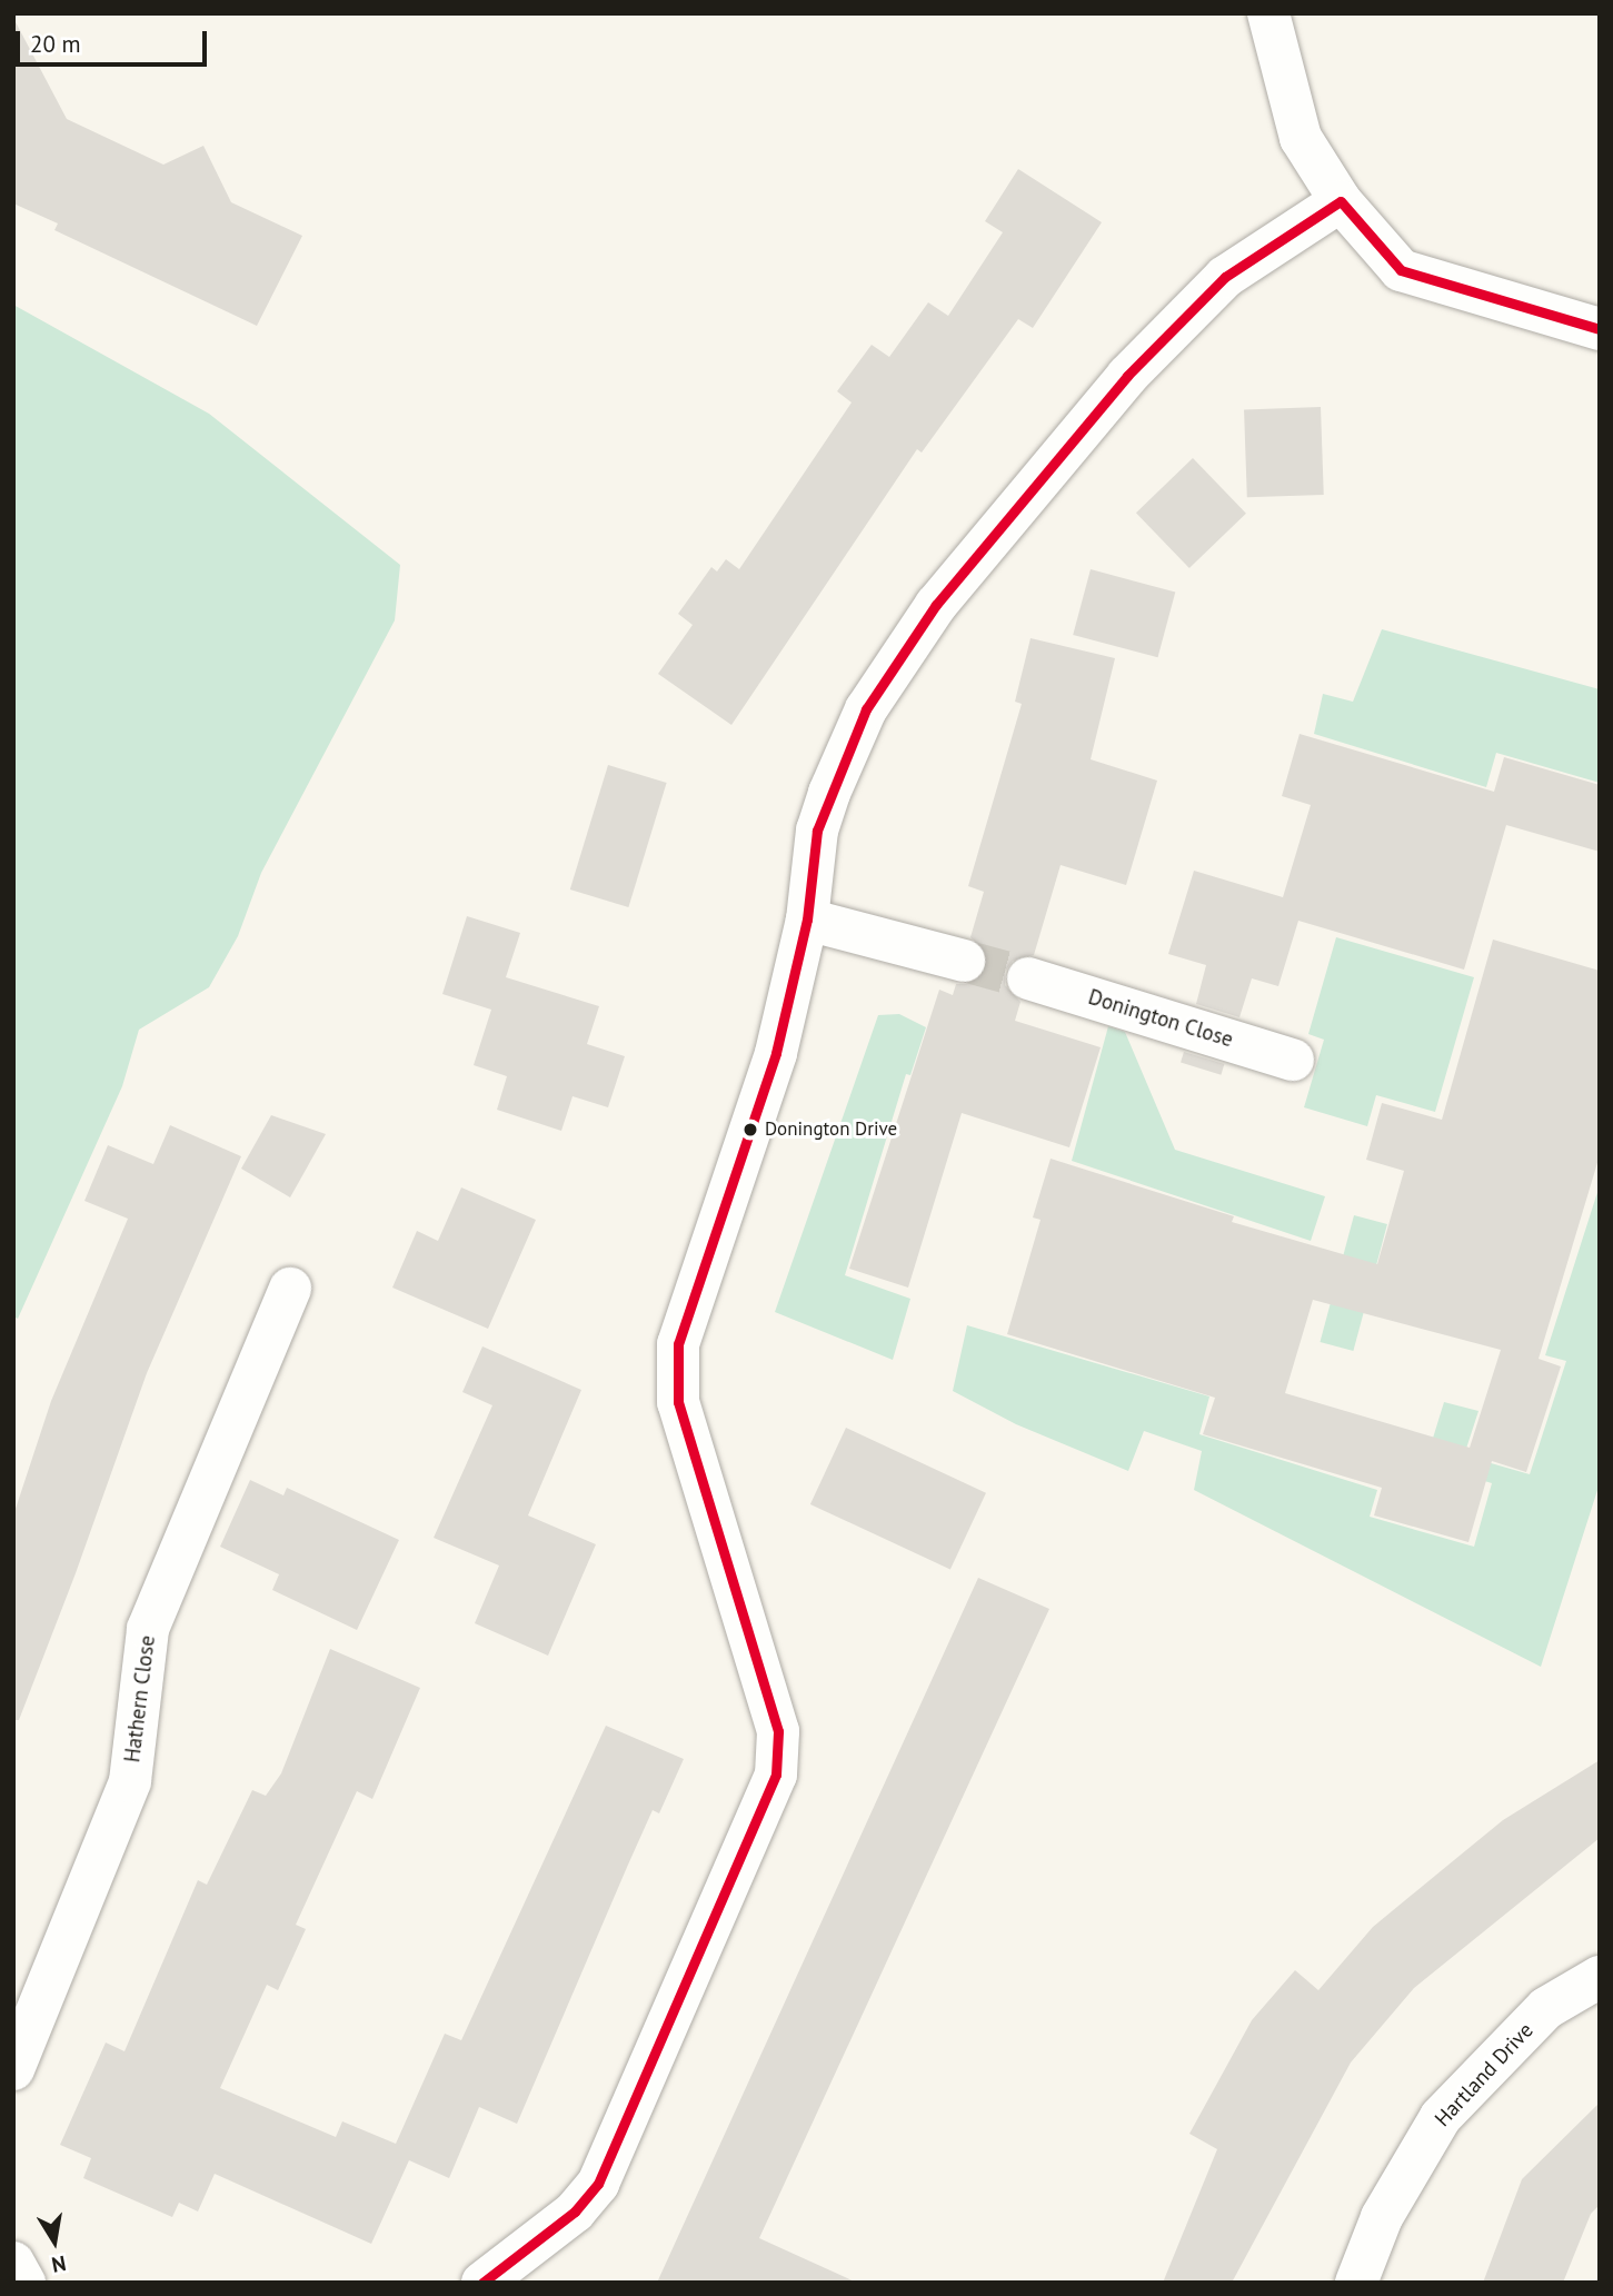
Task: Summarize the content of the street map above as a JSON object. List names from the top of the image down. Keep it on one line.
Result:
{"streets":{"street":["Donington Close","Hathern Close","Hartland Drive"]},"places":["Donington Drive"],"scale_bar":"20 m","north":"bottom"}
